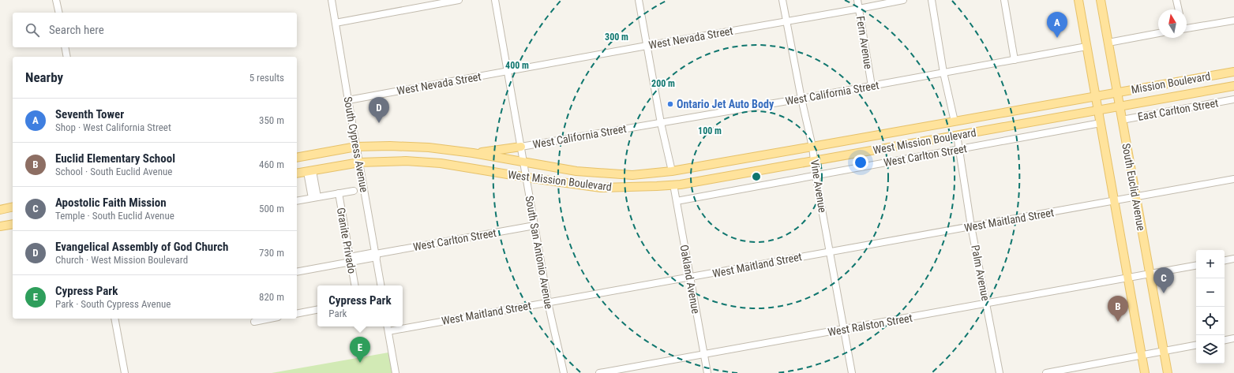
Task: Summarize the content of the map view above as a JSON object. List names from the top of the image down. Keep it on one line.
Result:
{"streets":{"main road":["Mission Boulevard","West Mission Boulevard","South Euclid Avenue"],"street":["West Nevada Street","Fern Avenue","West California Street","East Carlton Street","South Cypress Avenue","West Carlton Street","Vine Avenue","West Maitland Street","Granite Privado","South San Antonio Avenue","Palm Avenue","Oakland Avenue","West Ralston Street"]},"crossings":[["West Nevada Street","Fern Avenue"],["West Nevada Street","South Cypress Avenue"],["West Nevada Street","Vine Avenue"],["West Nevada Street","South San Antonio Avenue"],["Fern Avenue","West California Street"],["Mission Boulevard","West Mission Boulevard"],["Mission Boulevard","South Euclid Avenue"],["West California Street","Vine Avenue"],["West California Street","South Euclid Avenue"],["West California Street","South San Antonio Avenue"],["East Carlton Street","South Euclid Avenue"],["West Mission Boulevard","South Cypress Avenue"],["West Mission Boulevard","Vine Avenue"],["West Mission Boulevard","South Euclid Avenue"],["West Mission Boulevard","South San Antonio Avenue"],["West Mission Boulevard","Palm Avenue"],["West Mission Boulevard","Oakland Avenue"],["South Cypress Avenue","West Carlton Street"],["West Carlton Street","Vine Avenue"],["West Carlton Street","South Euclid Avenue"],["West Carlton Street","Granite Privado"],["West Carlton Street","South San Antonio Avenue"],["West Carlton Street","Palm Avenue"],["West Carlton Street","Oakland Avenue"],["Vine Avenue","West Maitland Street"],["Vine Avenue","West Ralston Street"],["South Euclid Avenue","West Maitland Street"],["South Euclid Avenue","West Ralston Street"],["West Maitland Street","South San Antonio Avenue"],["West Maitland Street","Palm Avenue"],["West Maitland Street","Oakland Avenue"],["Palm Avenue","West Ralston Street"],["Oakland Avenue","West Ralston Street"]],"places":["Ontario Jet Auto Body"],"north":"top","page":{"pins":["A","D","C","B","E"],"search":"Search here","heading":["Nearby","5 results"],"list":[{"mark":"A","name":"Seventh Tower","note":"Shop · West California Street","value":"350 m"},{"mark":"B","name":"Euclid Elementary School","note":"School · South Euclid Avenue","value":"460 m"},{"mark":"C","name":"Apostolic Faith Mission","note":"Temple · South Euclid Avenue","value":"500 m"},{"mark":"D","name":"Evangelical Assembly of God Church","note":"Church · West Mission Boulevard","value":"730 m"},{"mark":"E","name":"Cypress Park","note":"Park · South Cypress Avenue","value":"820 m"}],"map_buttons":["+","−"],"popup":["Cypress Park","Park"]},"rings":["300 m","400 m","200 m","100 m"]}
